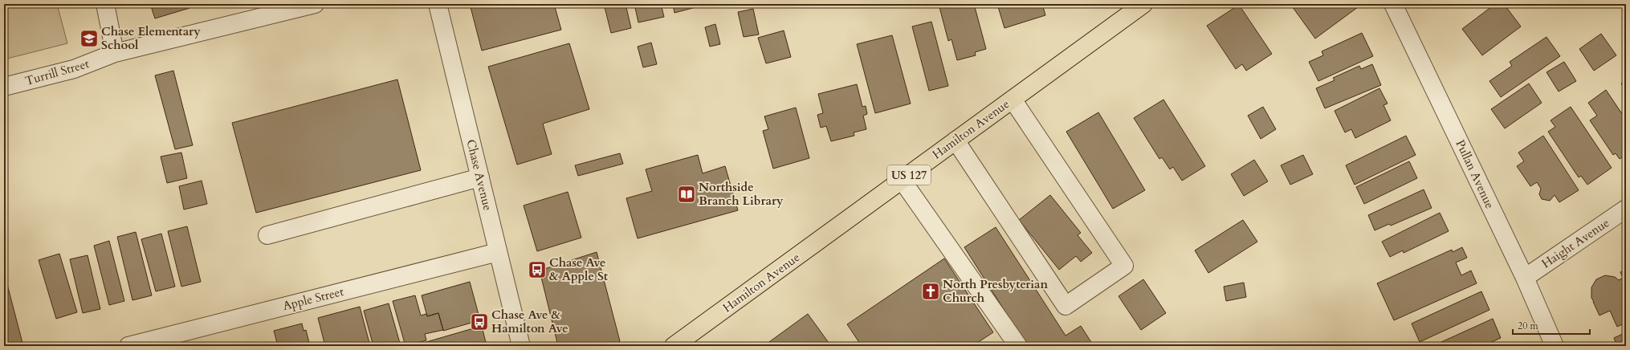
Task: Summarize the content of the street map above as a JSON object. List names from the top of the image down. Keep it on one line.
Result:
{"streets":{"main road":["Hamilton Avenue","US 127"],"street":["Turrill Street","Pullan Avenue","Chase Avenue","Haight Avenue","Apple Street"]},"crossings":[["Pullan Avenue","Haight Avenue"],["Chase Avenue","Apple Street"]],"places":{"school or university":["Chase Elementary School"],"library":["Northside Branch Library"],"bus stop":["Chase Ave & Apple St","Chase Ave & Hamilton Ave"],"church":["North Presbyterian Church"]},"scale_bar":"20 m"}
